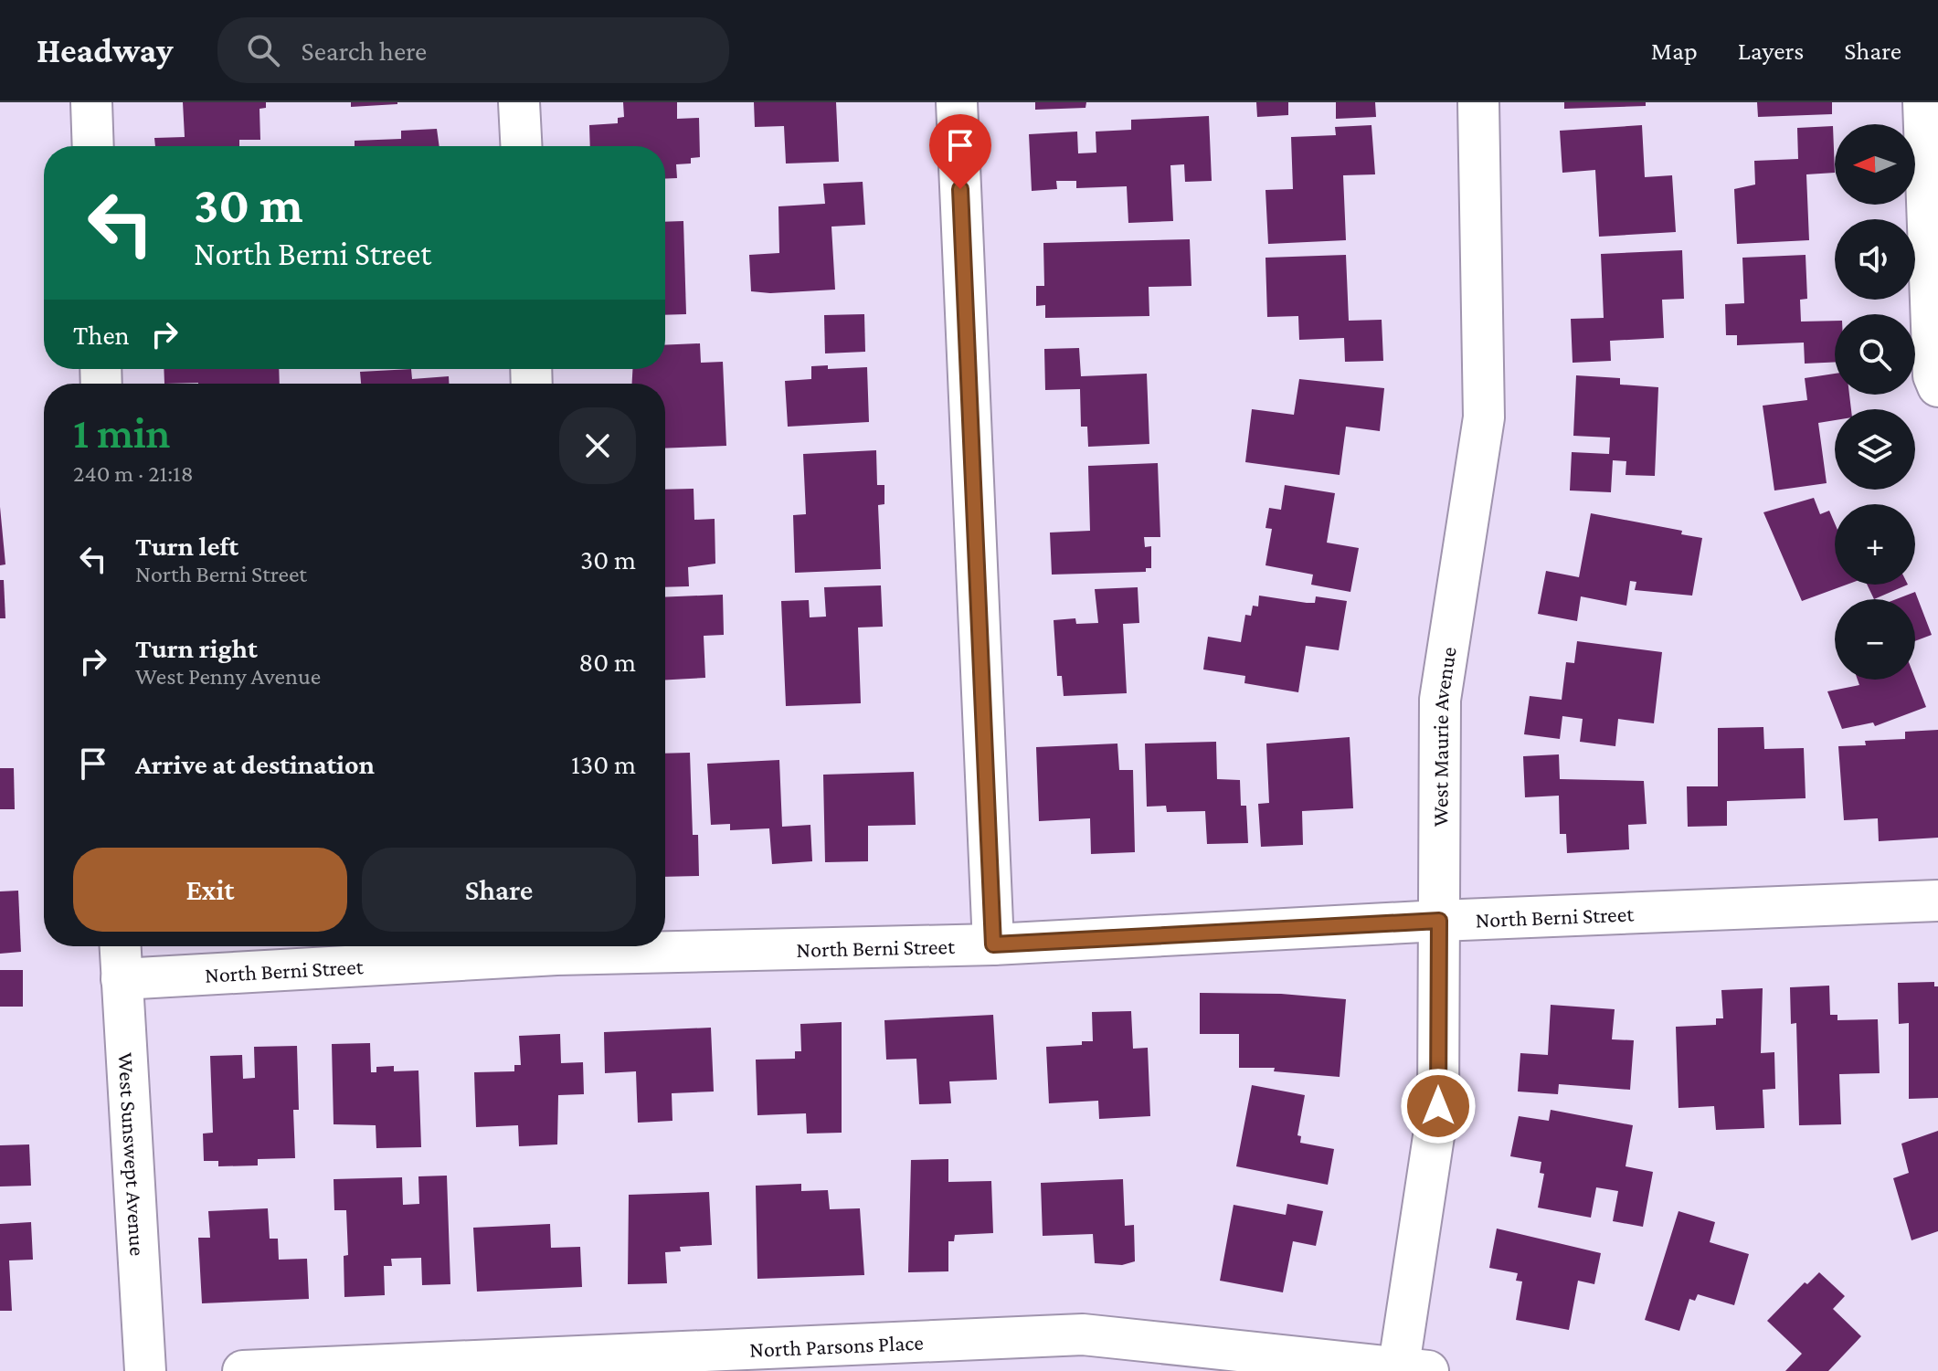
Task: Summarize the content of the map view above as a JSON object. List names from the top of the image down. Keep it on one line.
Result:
{"streets":{"street":["West Maurie Avenue","North Berni Street","West Sunswept Avenue","North Parsons Place"]},"crossings":[["West Maurie Avenue","North Berni Street"],["West Maurie Avenue","North Parsons Place"],["North Berni Street","West Sunswept Avenue"]],"north":"left","page":{"header":"Headway","search":"Search here","nav":["Map","Layers","Share"],"map_buttons":["+","−"],"turn":["30 m","North Berni Street"],"then":"Then","heading":["1 min","240 m · 21:18"],"list":[{"name":"Turn left","note":"North Berni Street","value":"30 m"},{"name":"Turn right","note":"West Penny Avenue","value":"80 m"},{"name":"Arrive at destination","value":"130 m"}],"buttons":["Exit","Share"]}}
